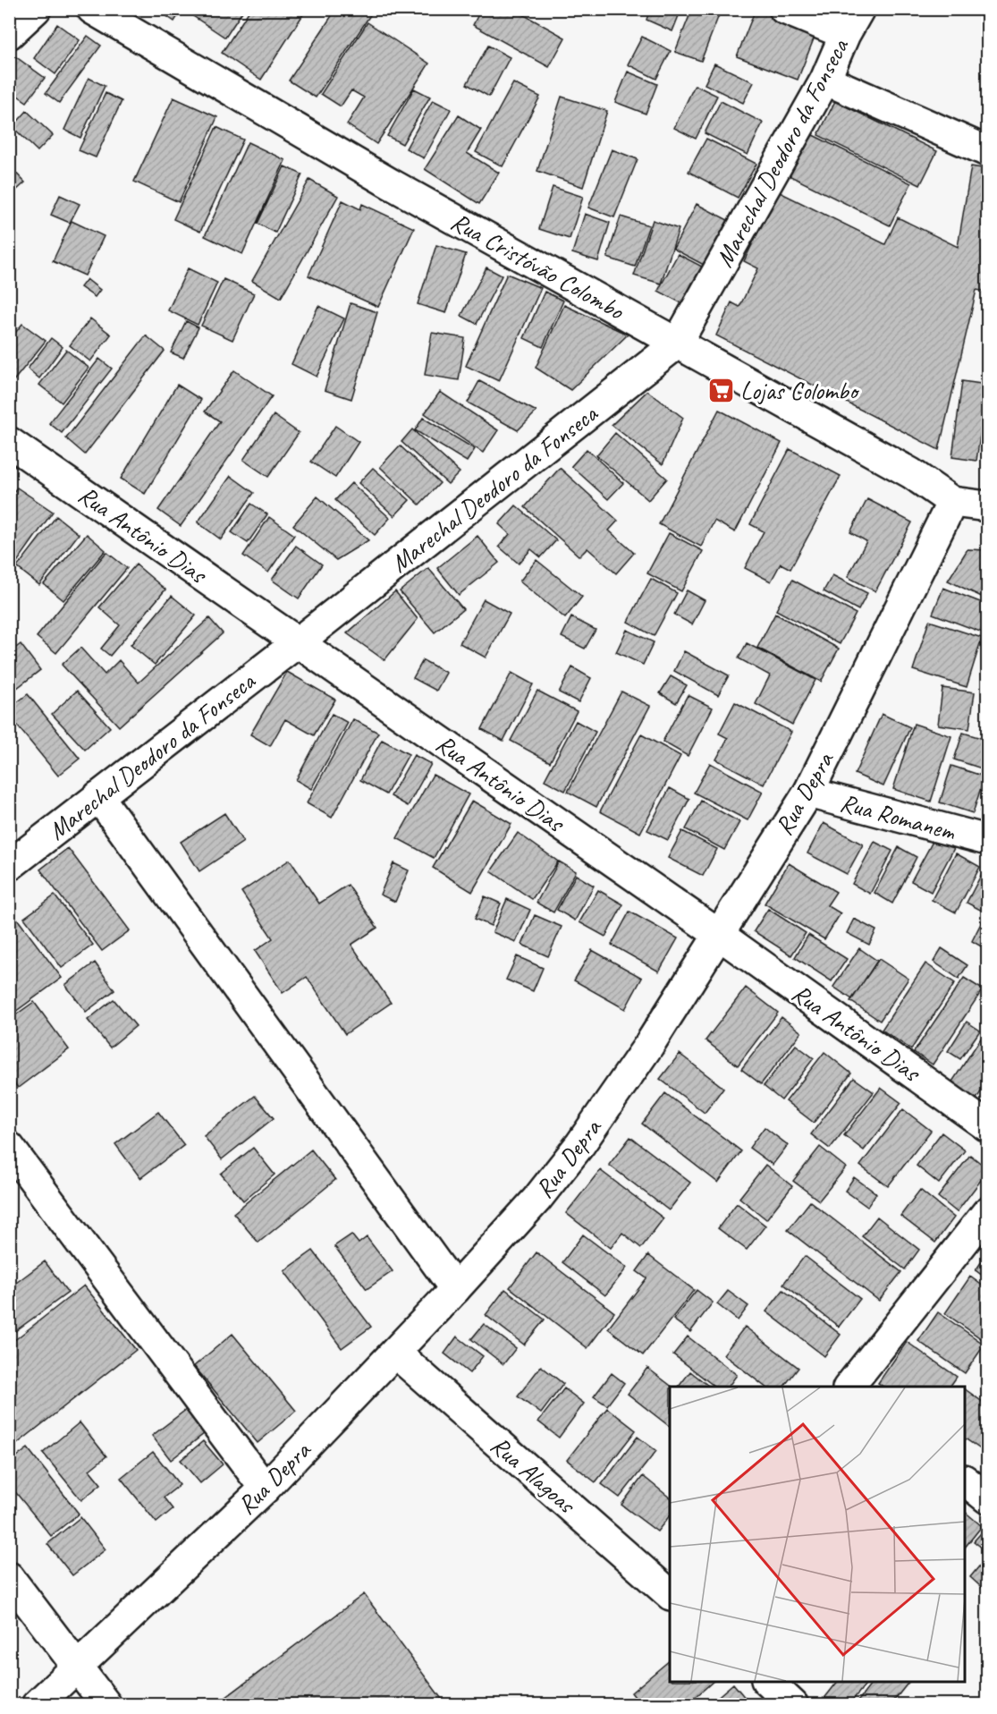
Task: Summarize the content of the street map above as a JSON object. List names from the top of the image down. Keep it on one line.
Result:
{"streets":{"street":["Marechal Deodoro da Fonseca","Rua Cristóvão Colombo","Rua Antônio Dias","Rua Depra","Rua Romanem","Rua Alagoas"]},"crossings":[["Marechal Deodoro da Fonseca","Rua Cristóvão Colombo"],["Marechal Deodoro da Fonseca","Rua Antônio Dias"],["Rua Cristóvão Colombo","Rua Depra"],["Rua Antônio Dias","Rua Depra"],["Rua Depra","Rua Romanem"],["Rua Depra","Rua Alagoas"]],"places":{"supermarket":["Lojas Colombo"]}}
